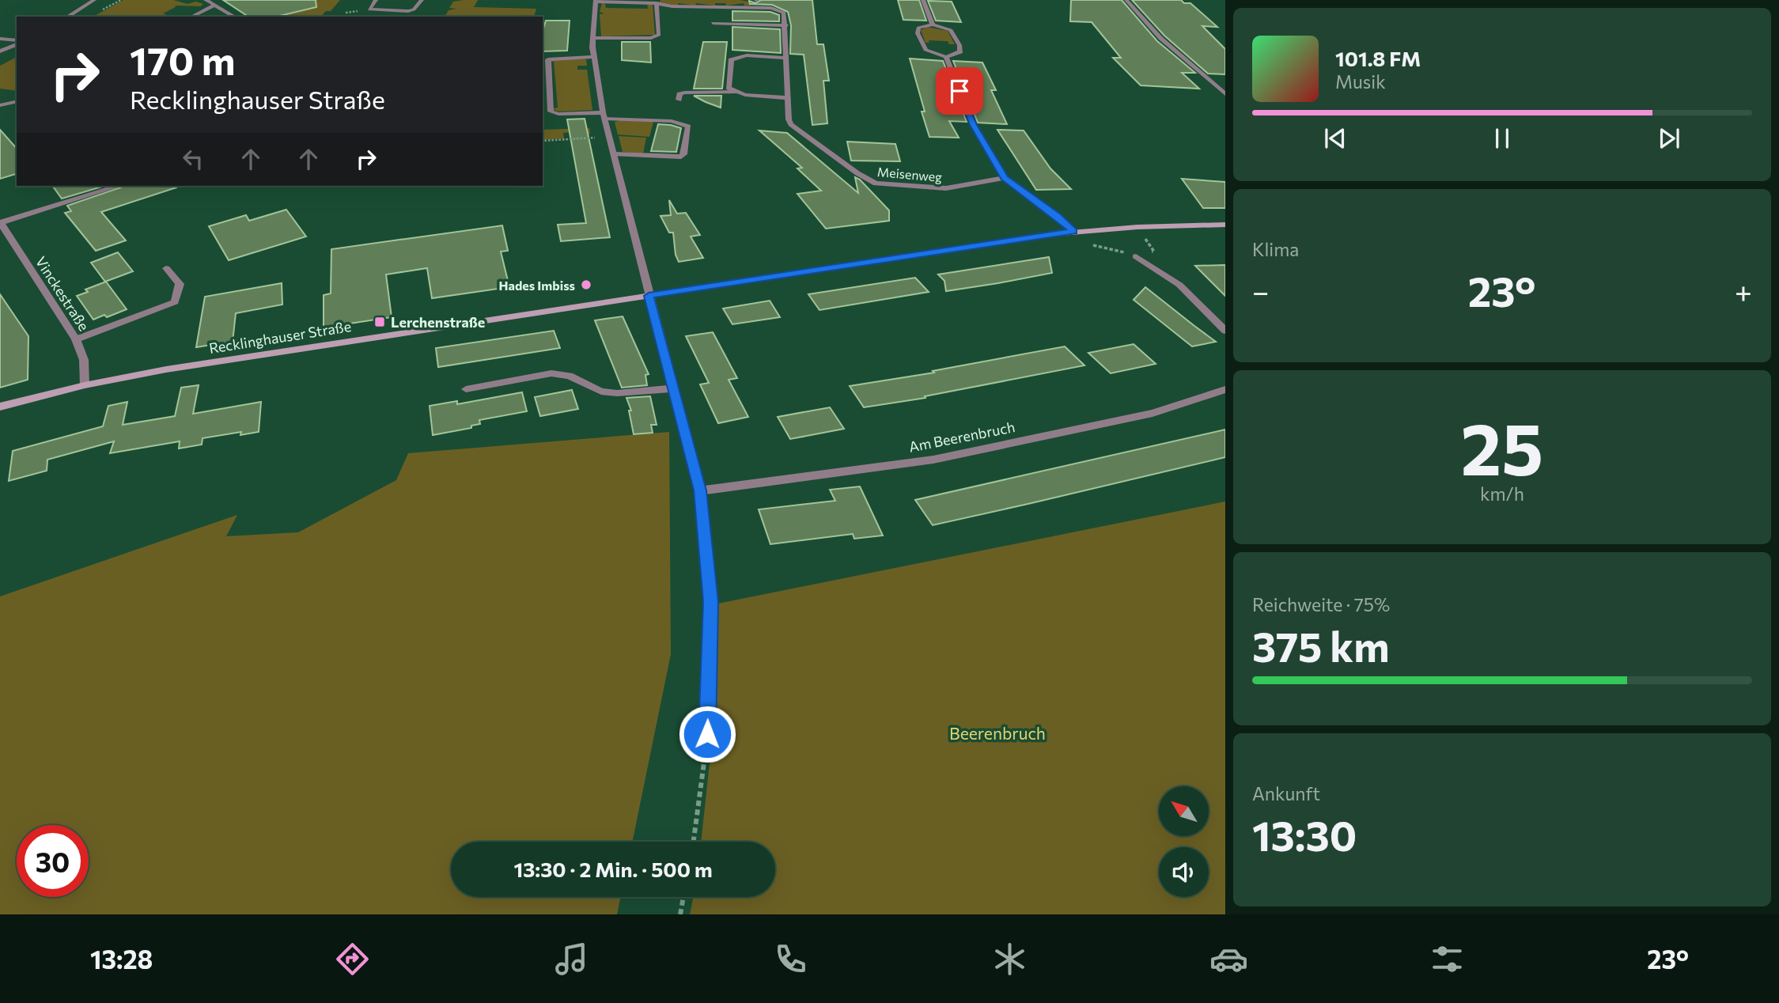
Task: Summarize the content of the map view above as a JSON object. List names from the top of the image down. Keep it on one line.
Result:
{"streets":{"main road":["Recklinghauser Straße"],"street":["Meisenweg","Vinckestraße","Am Beerenbruch"]},"crossings":[["Vinckestraße","Recklinghauser Straße"]],"parks":["Beerenbruch"],"places":{"other":["Hades Imbiss"],"transit":["Lerchenstraße"]},"north":"top left","page":{"turn":["170 m","Recklinghauser Straße"],"song":["101.8 FM","Musik"],"tile":["Klima",["25","km/h"],["Reichweite · 75%","375 km"],["Ankunft","13:30"]],"heat":["−","23°","+"],"limit":"30","trip":"13:30 · 2 Min. · 500 m","tabs":["13:28","23°"]}}
